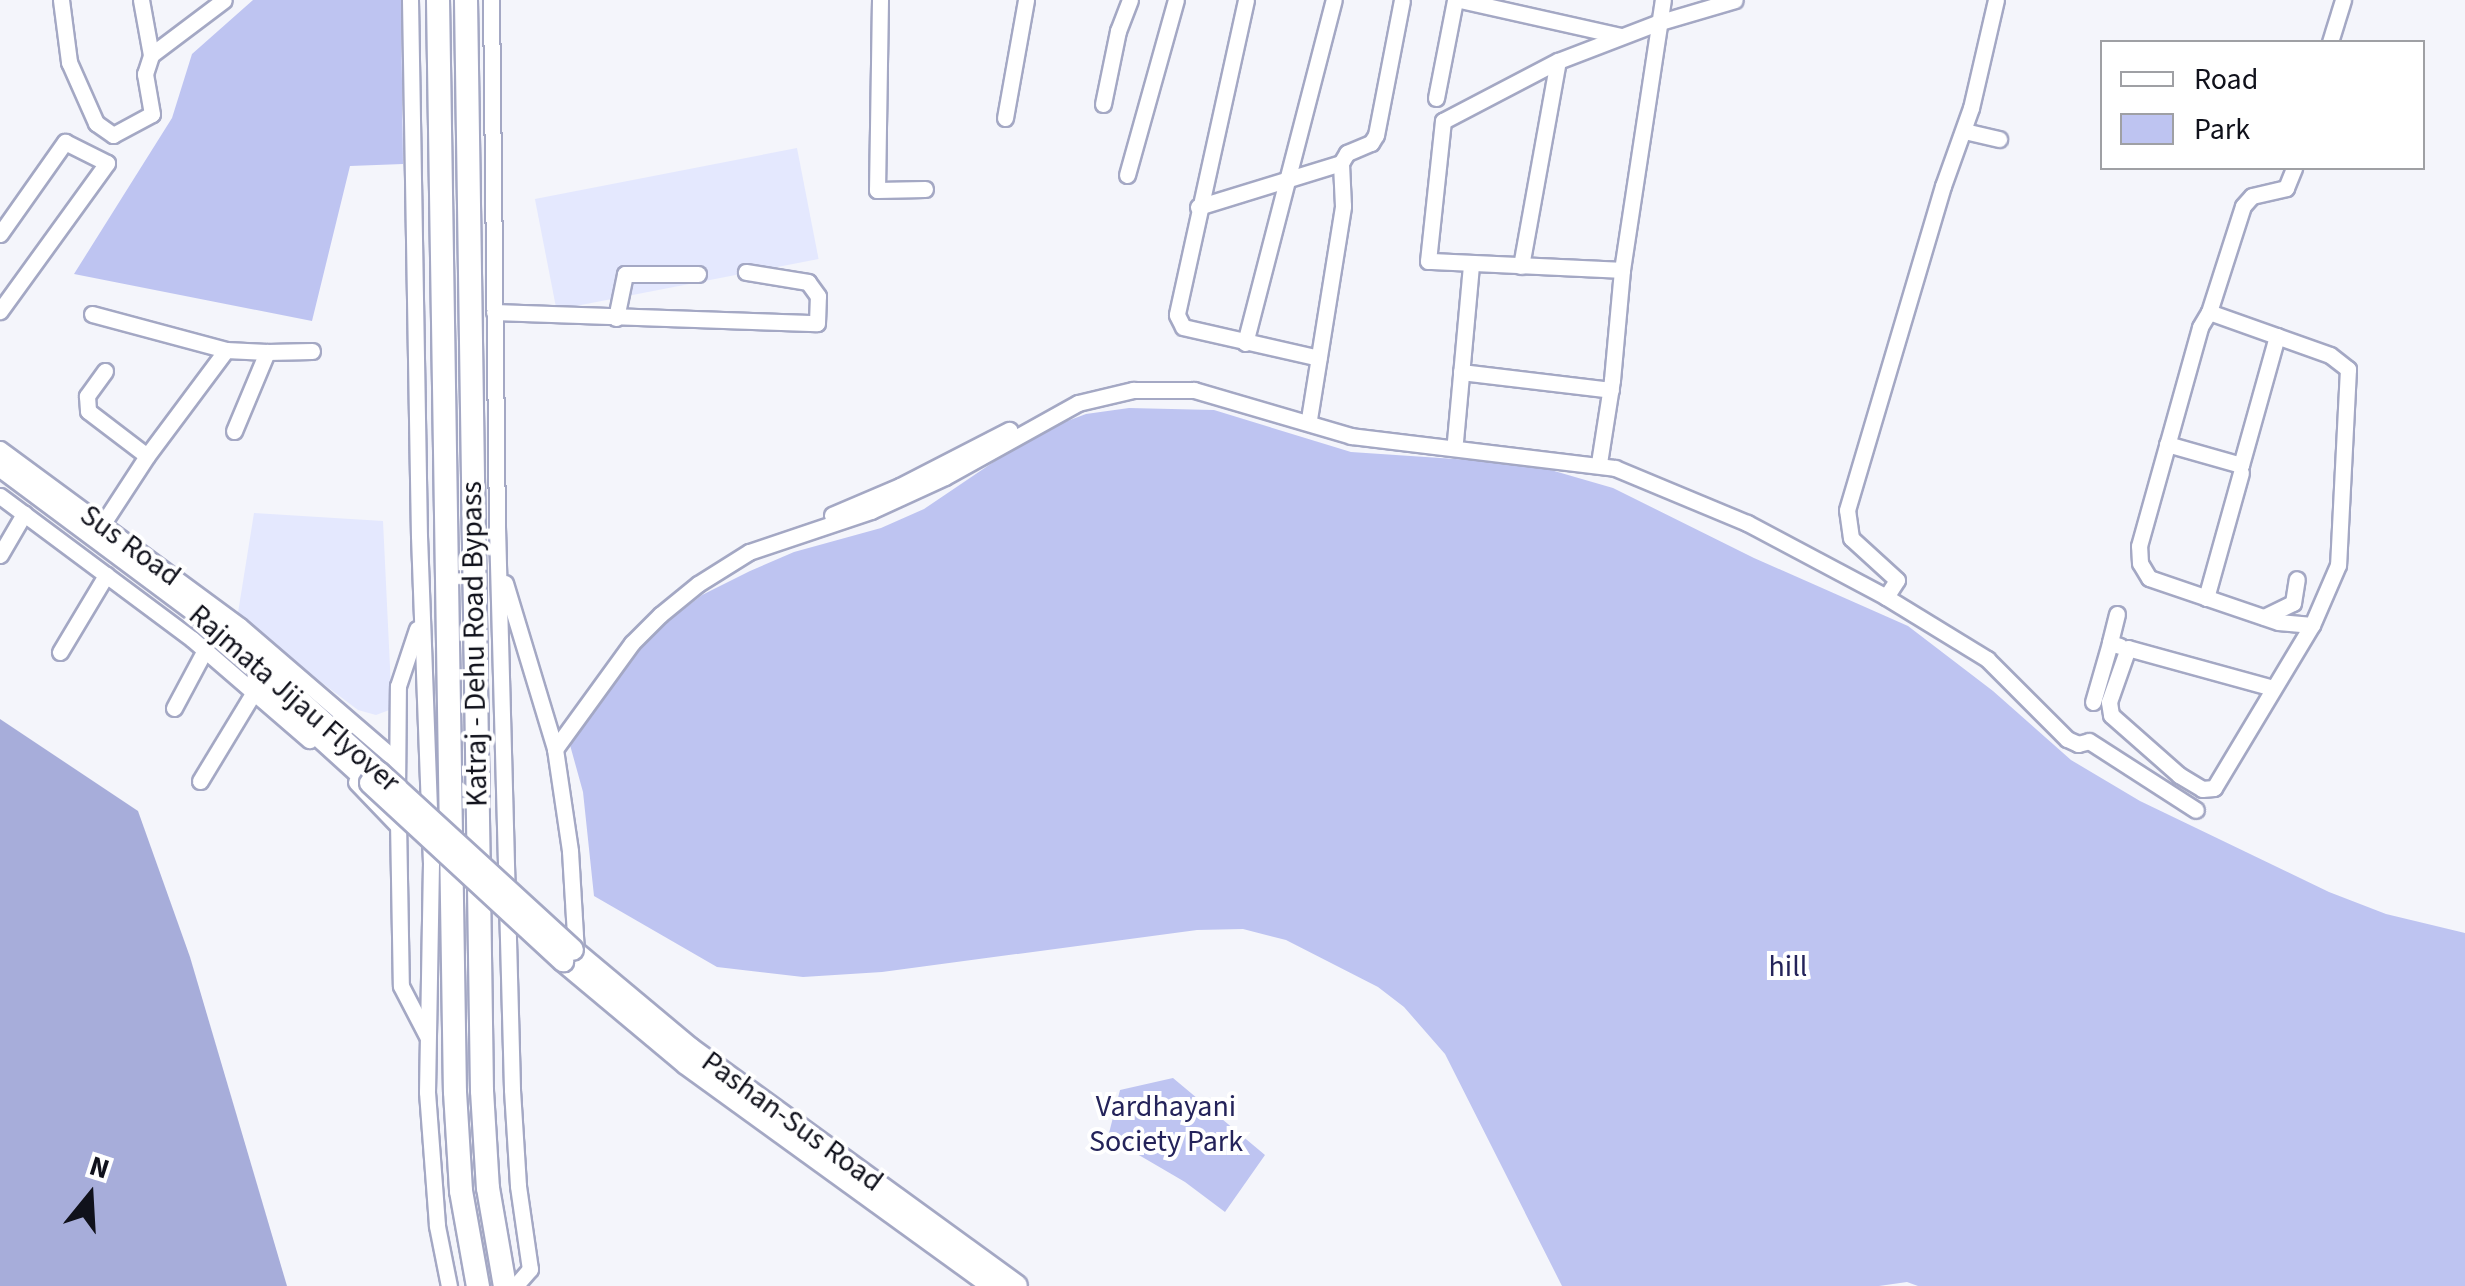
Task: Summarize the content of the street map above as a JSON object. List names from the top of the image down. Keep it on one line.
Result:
{"streets":{"highway":["Katraj - Dehu Road Bypass"],"main road":["Rajmata Jijau Flyover","Pashan-Sus Road"],"street":["Sus Road"]},"crossings":[["Sus Road","Rajmata Jijau Flyover"],["Rajmata Jijau Flyover","Pashan-Sus Road"]],"parks":["hill","Vardhayani Society Park"],"legend":["Road","Park"],"north":"top"}
